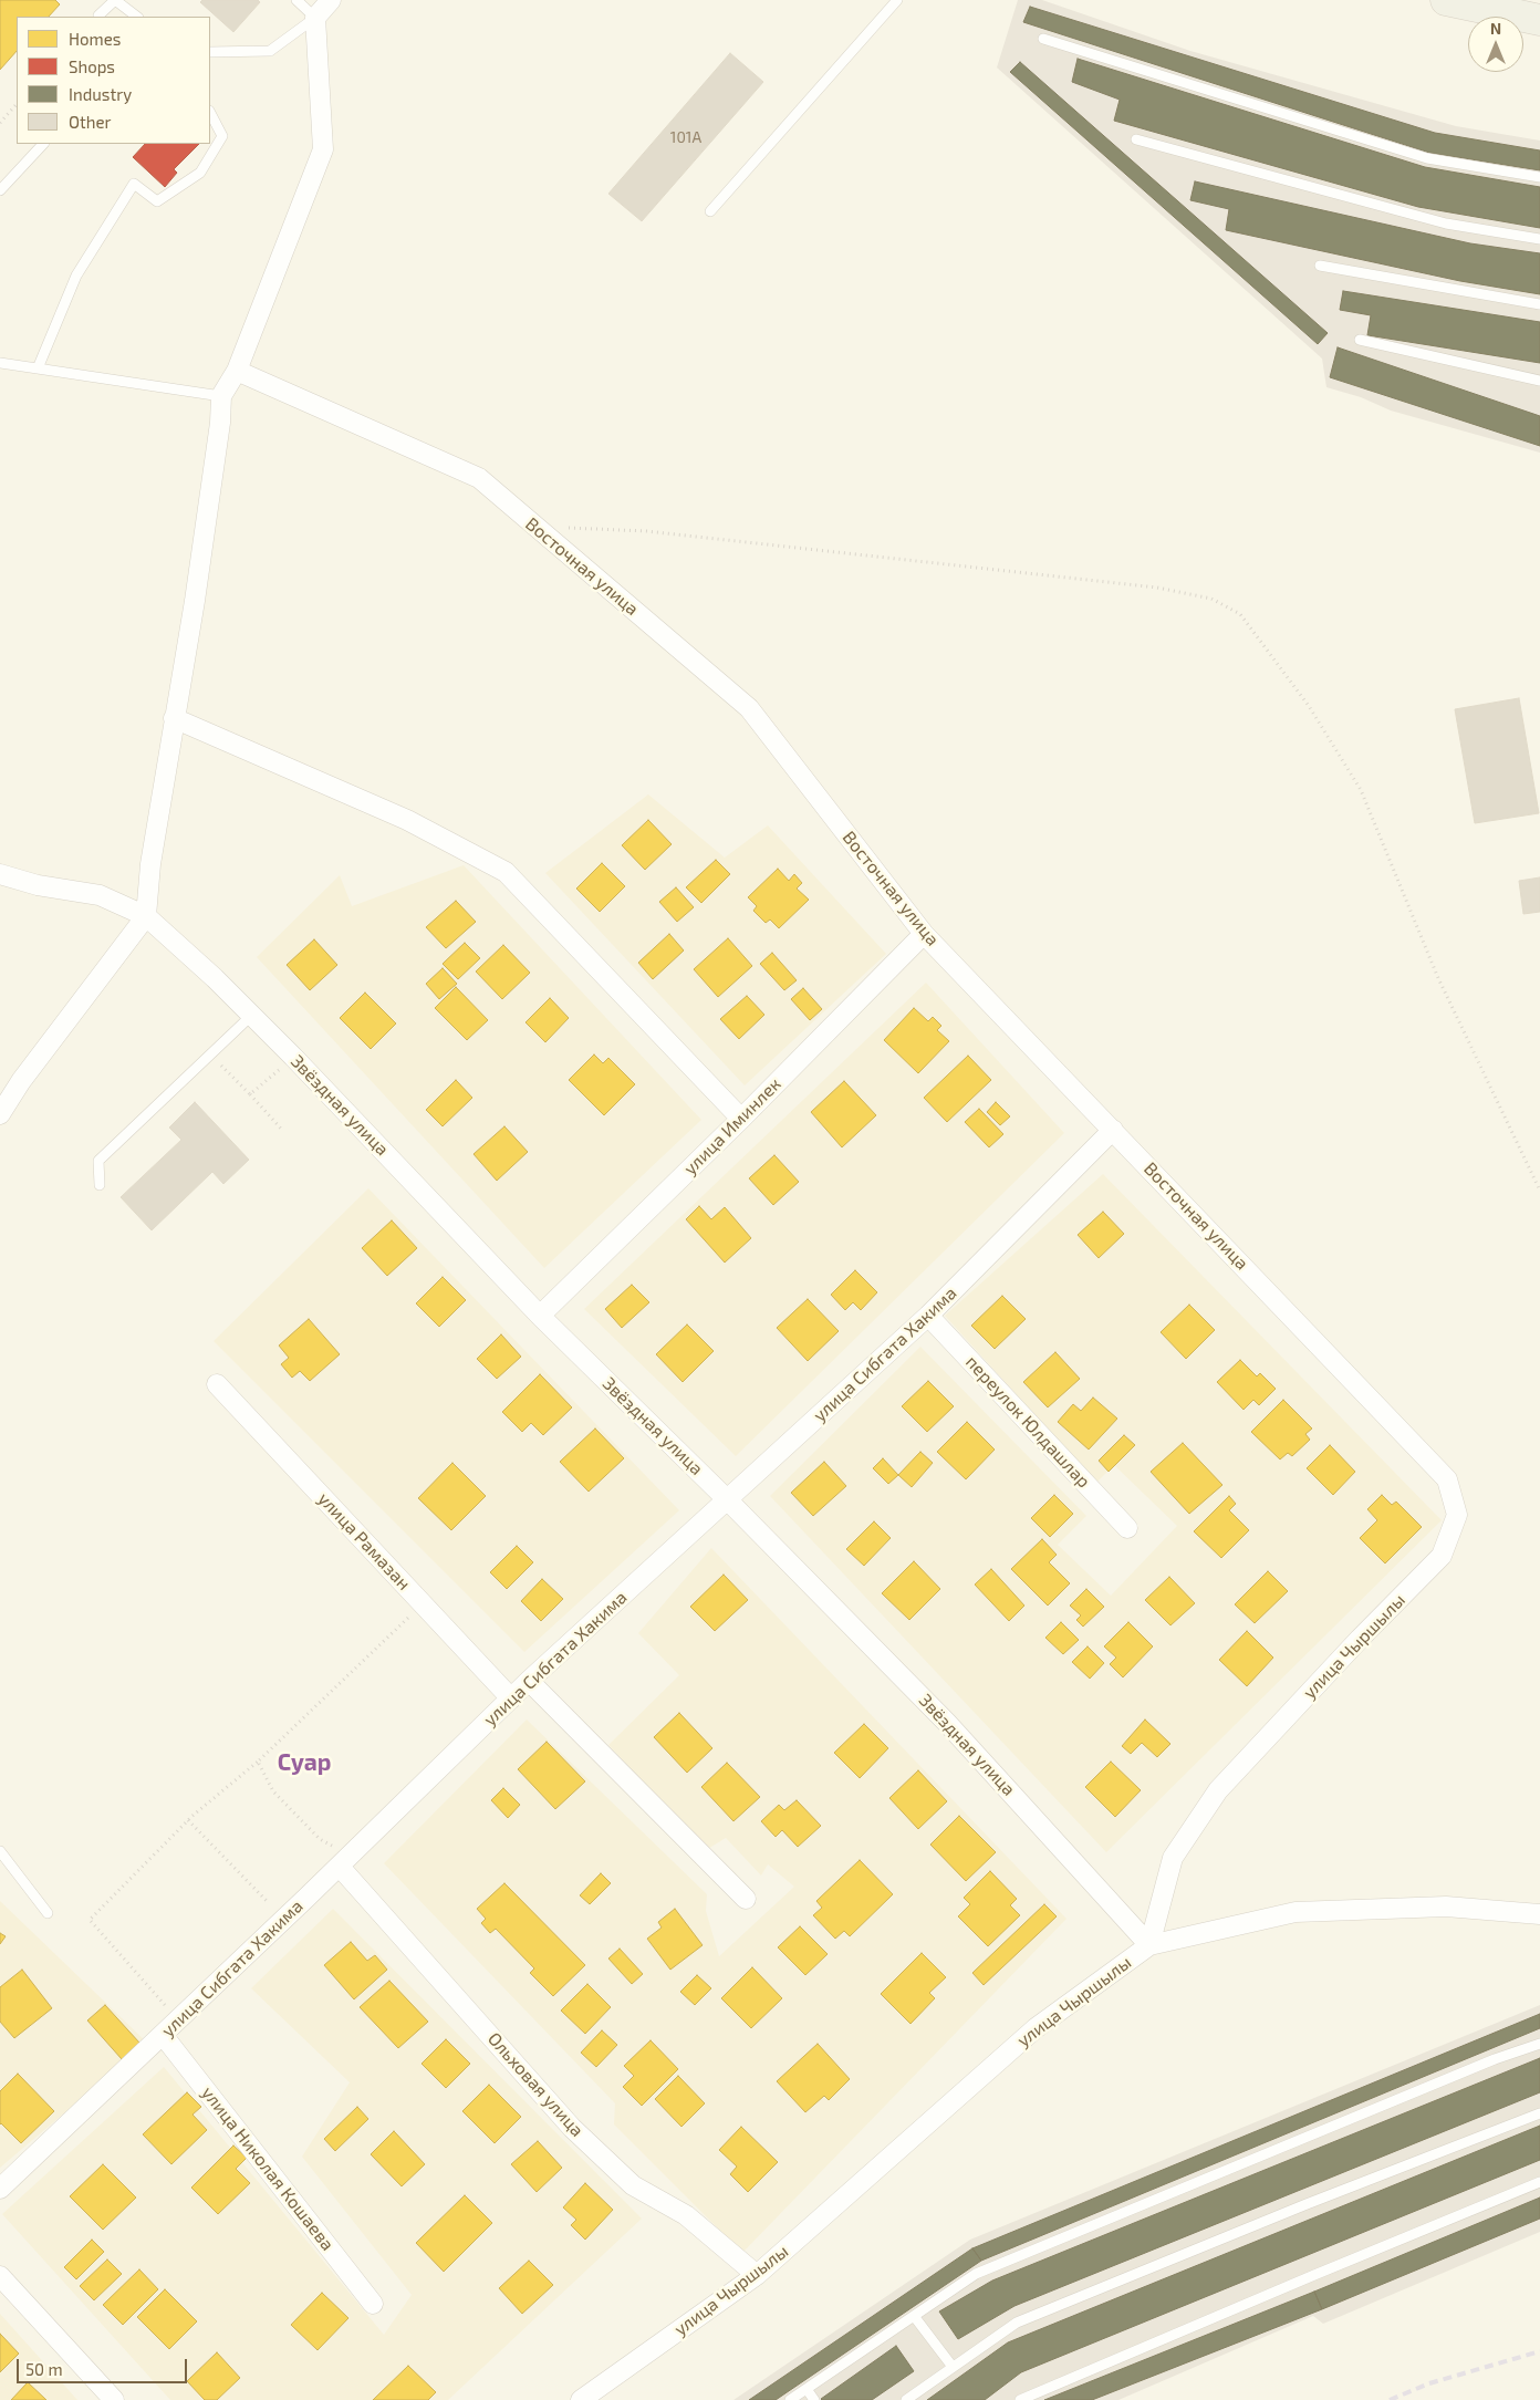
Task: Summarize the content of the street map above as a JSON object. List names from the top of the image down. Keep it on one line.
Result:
{"streets":{"street":["Восточная улица","Звёздная улица","улица Иминлек","улица Сибгата Хакима","переулок Юлдашлар","улица Рамазан","улица Чыршылы","Ольховая улица","улица Николая Кошаева"]},"crossings":[["Восточная улица","улица Иминлек"],["Восточная улица","улица Сибгата Хакима"],["Восточная улица","улица Чыршылы"],["Звёздная улица","улица Иминлек"],["Звёздная улица","улица Сибгата Хакима"],["Звёздная улица","улица Чыршылы"],["улица Сибгата Хакима","переулок Юлдашлар"],["улица Сибгата Хакима","улица Рамазан"],["улица Сибгата Хакима","Ольховая улица"],["улица Сибгата Хакима","улица Николая Кошаева"],["улица Чыршылы","Ольховая улица"]],"districts":["Суар"],"house_numbers":["101А"],"legend":["Homes","Shops","Industry","Other"],"scale_bar":"50 m","north":"top"}
